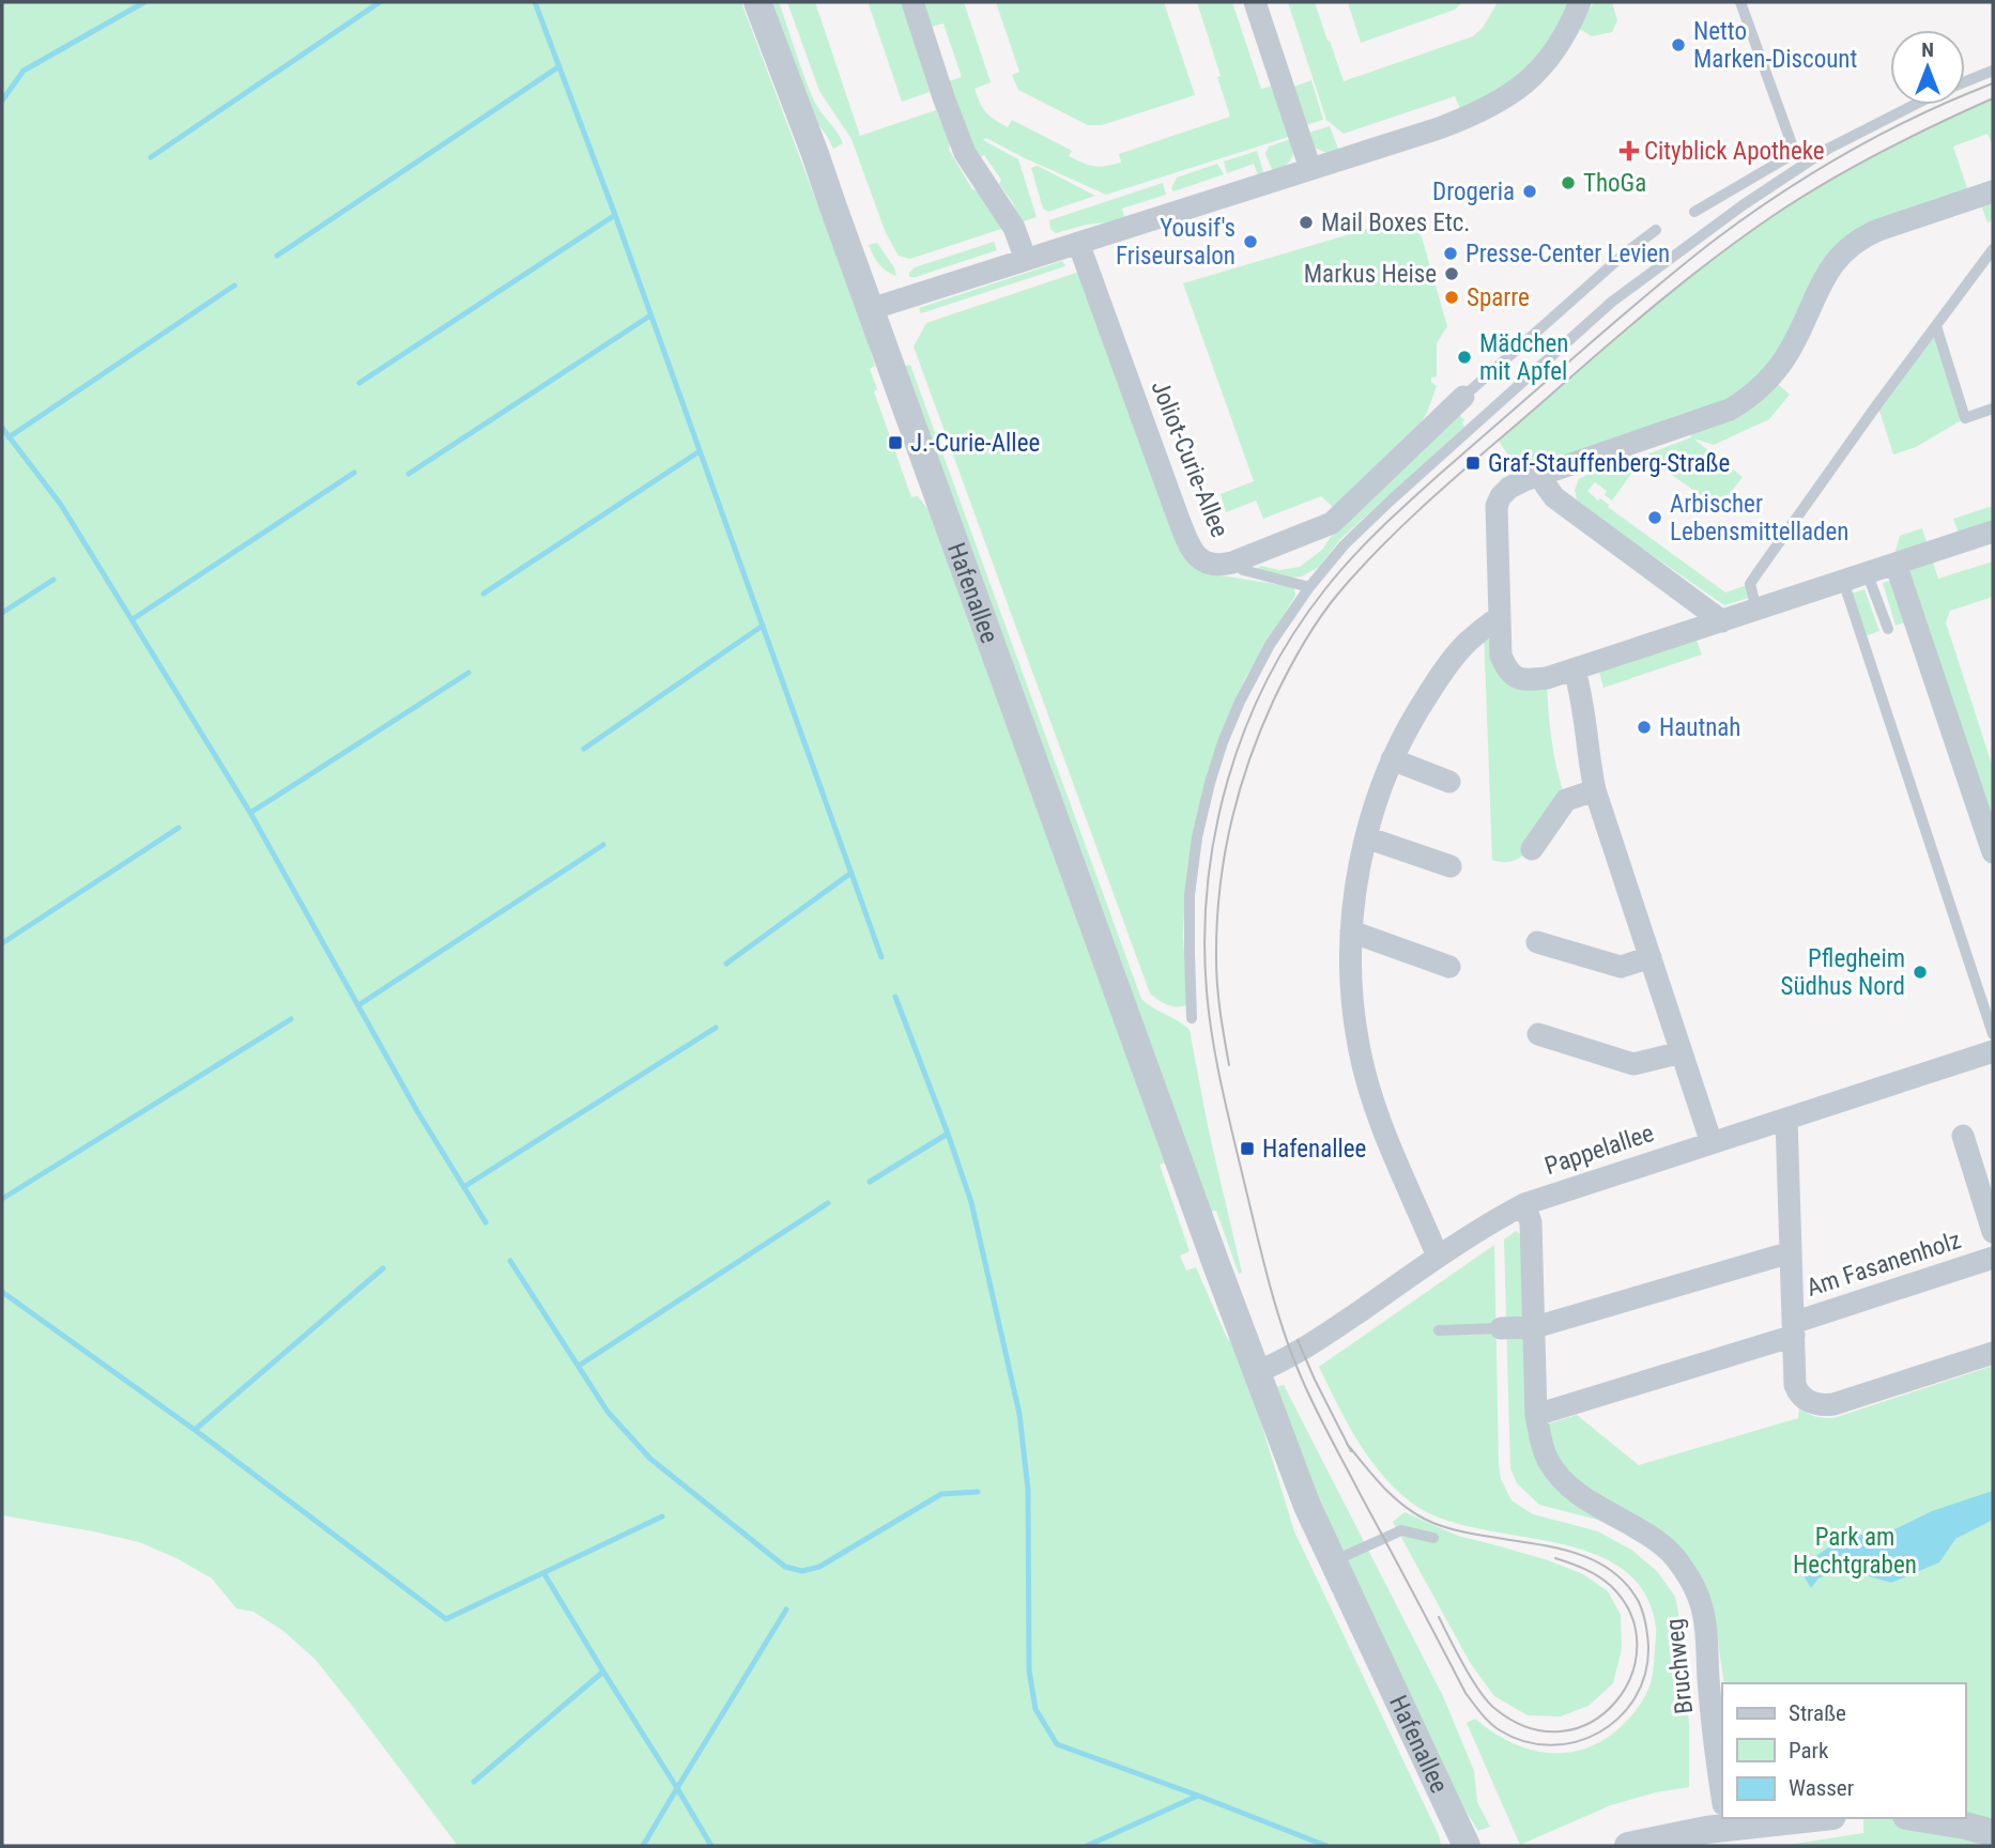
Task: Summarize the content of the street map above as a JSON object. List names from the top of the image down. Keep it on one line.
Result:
{"streets":{"street":["Joliot-Curie-Allee","Hafenallee","Pappelallee","Am Fasanenholz","Bruchweg"]},"crossings":[["Hafenallee","Pappelallee"],["Pappelallee","Am Fasanenholz"],["Pappelallee","Bruchweg"]],"parks":["Park am Hechtgraben"],"places":{"other":["Netto Marken-Discount","ThoGa","Drogeria","Mail Boxes Etc.","Yousif's Friseursalon","Presse-Center Levien","Markus Heise","Sparre","Mädchen mit Apfel","Arbischer Lebensmittelladen","Hautnah","Pflegheim Südhus Nord"],"health":["Cityblick Apotheke"],"transit":["J.-Curie-Allee","Graf-Stauffenberg-Straße","Hafenallee"]},"legend":["Straße","Park","Wasser"],"north":"top"}
